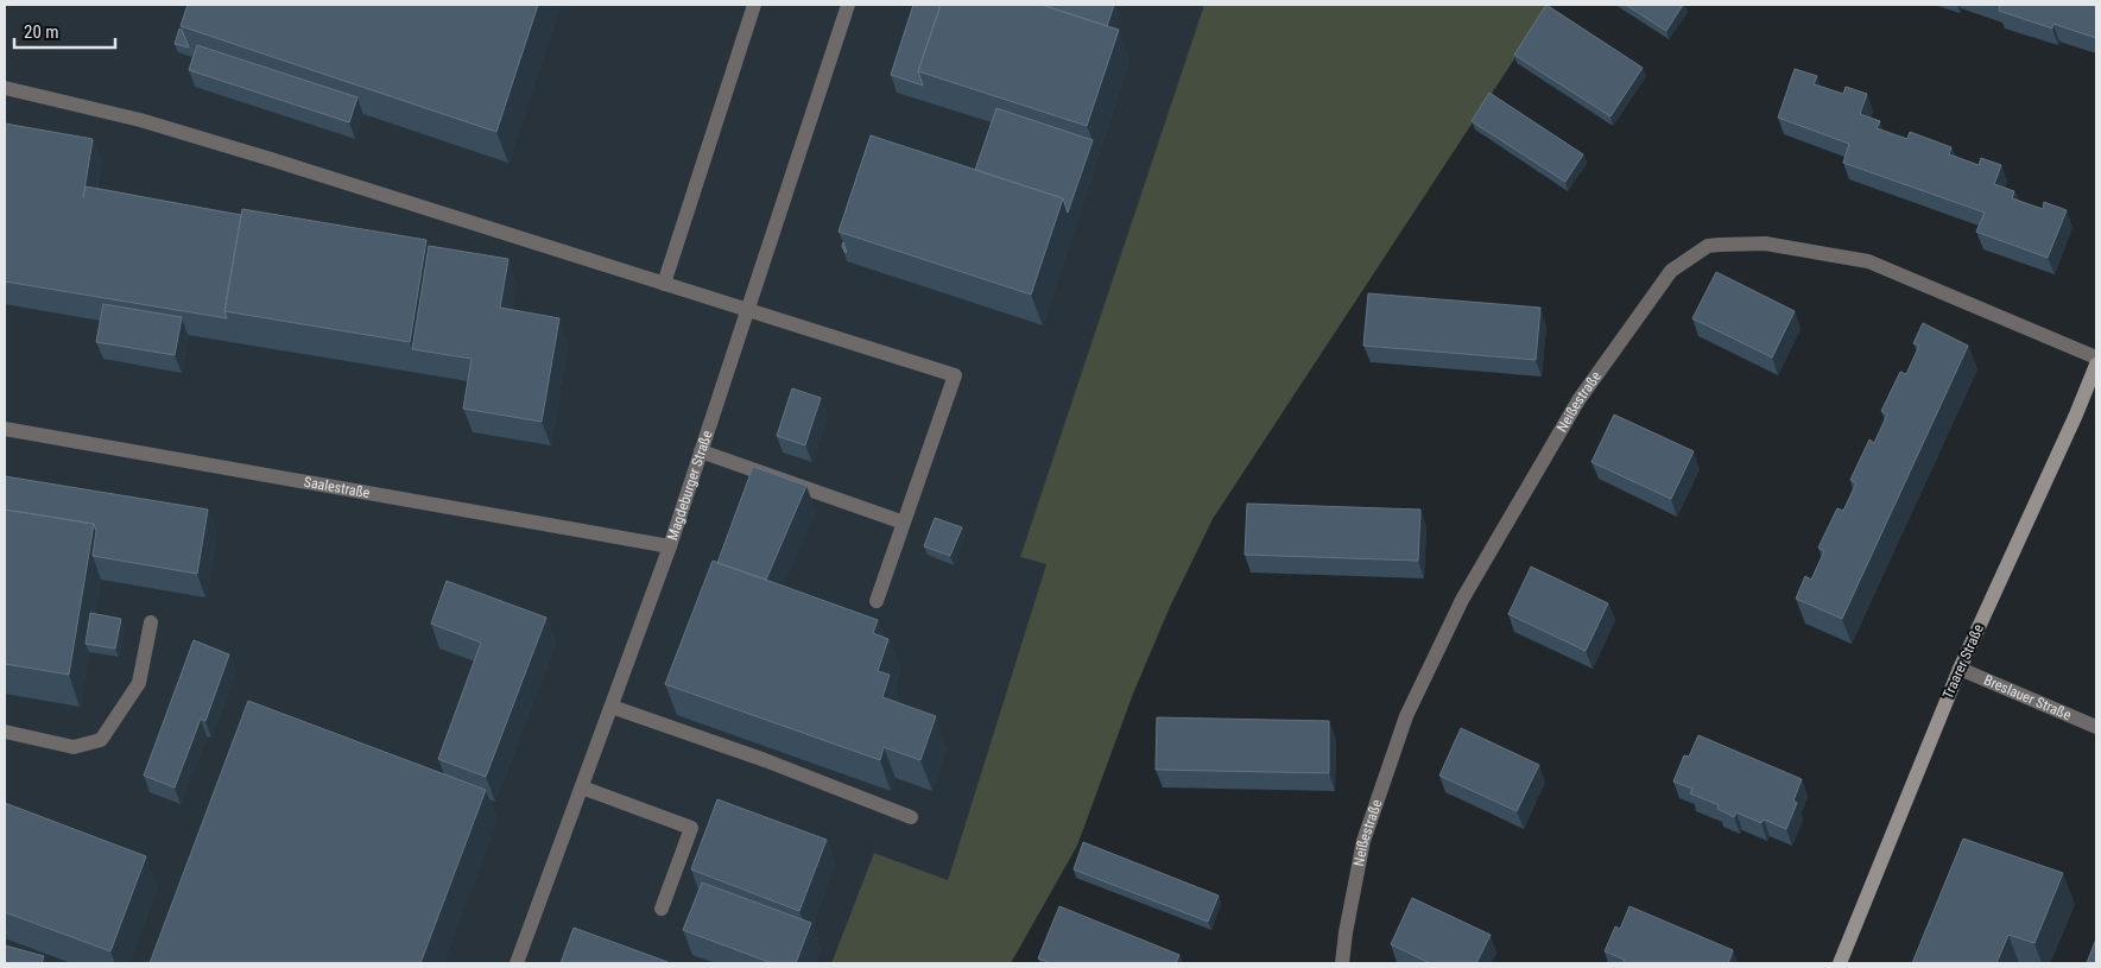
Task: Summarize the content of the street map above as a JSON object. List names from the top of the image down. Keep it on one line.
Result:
{"streets":{"street":["Neißestraße","Magdeburger Straße","Saalestraße","Traarer Straße","Breslauer Straße"]},"crossings":[["Magdeburger Straße","Saalestraße"],["Traarer Straße","Breslauer Straße"]],"scale_bar":"20 m"}
